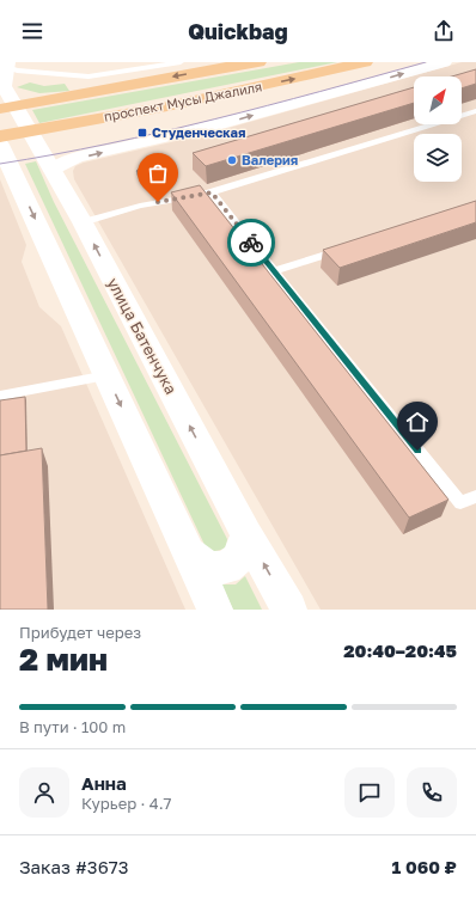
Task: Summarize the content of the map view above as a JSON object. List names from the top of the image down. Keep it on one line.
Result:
{"streets":{"main road":["проспект Мусы Джалиля","улица Батенчука"]},"crossings":[["проспект Мусы Джалиля","улица Батенчука"]],"places":{"transit":["Студенческая"],"other":["Валерия"]},"north":"top right","page":{"header":"Quickbag","heading":["2 мин","Прибудет через","20:40–20:45"],"panel":["Анна","Курьер · 4.7","Заказ #3673","1 060 ₽"],"bar":"В пути · 100 m"}}
